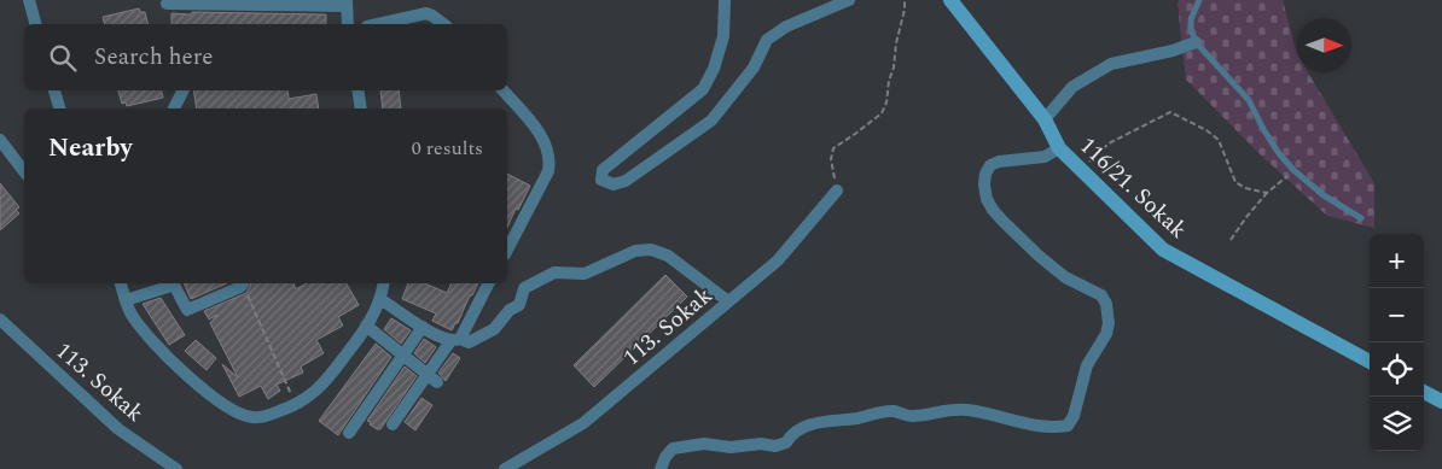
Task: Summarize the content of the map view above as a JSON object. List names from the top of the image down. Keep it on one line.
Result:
{"streets":{"street":["116/21. Sokak","113. Sokak"]},"north":"right","page":{"search":"Search here","heading":["Nearby","0 results"],"map_buttons":["+","−"]}}
